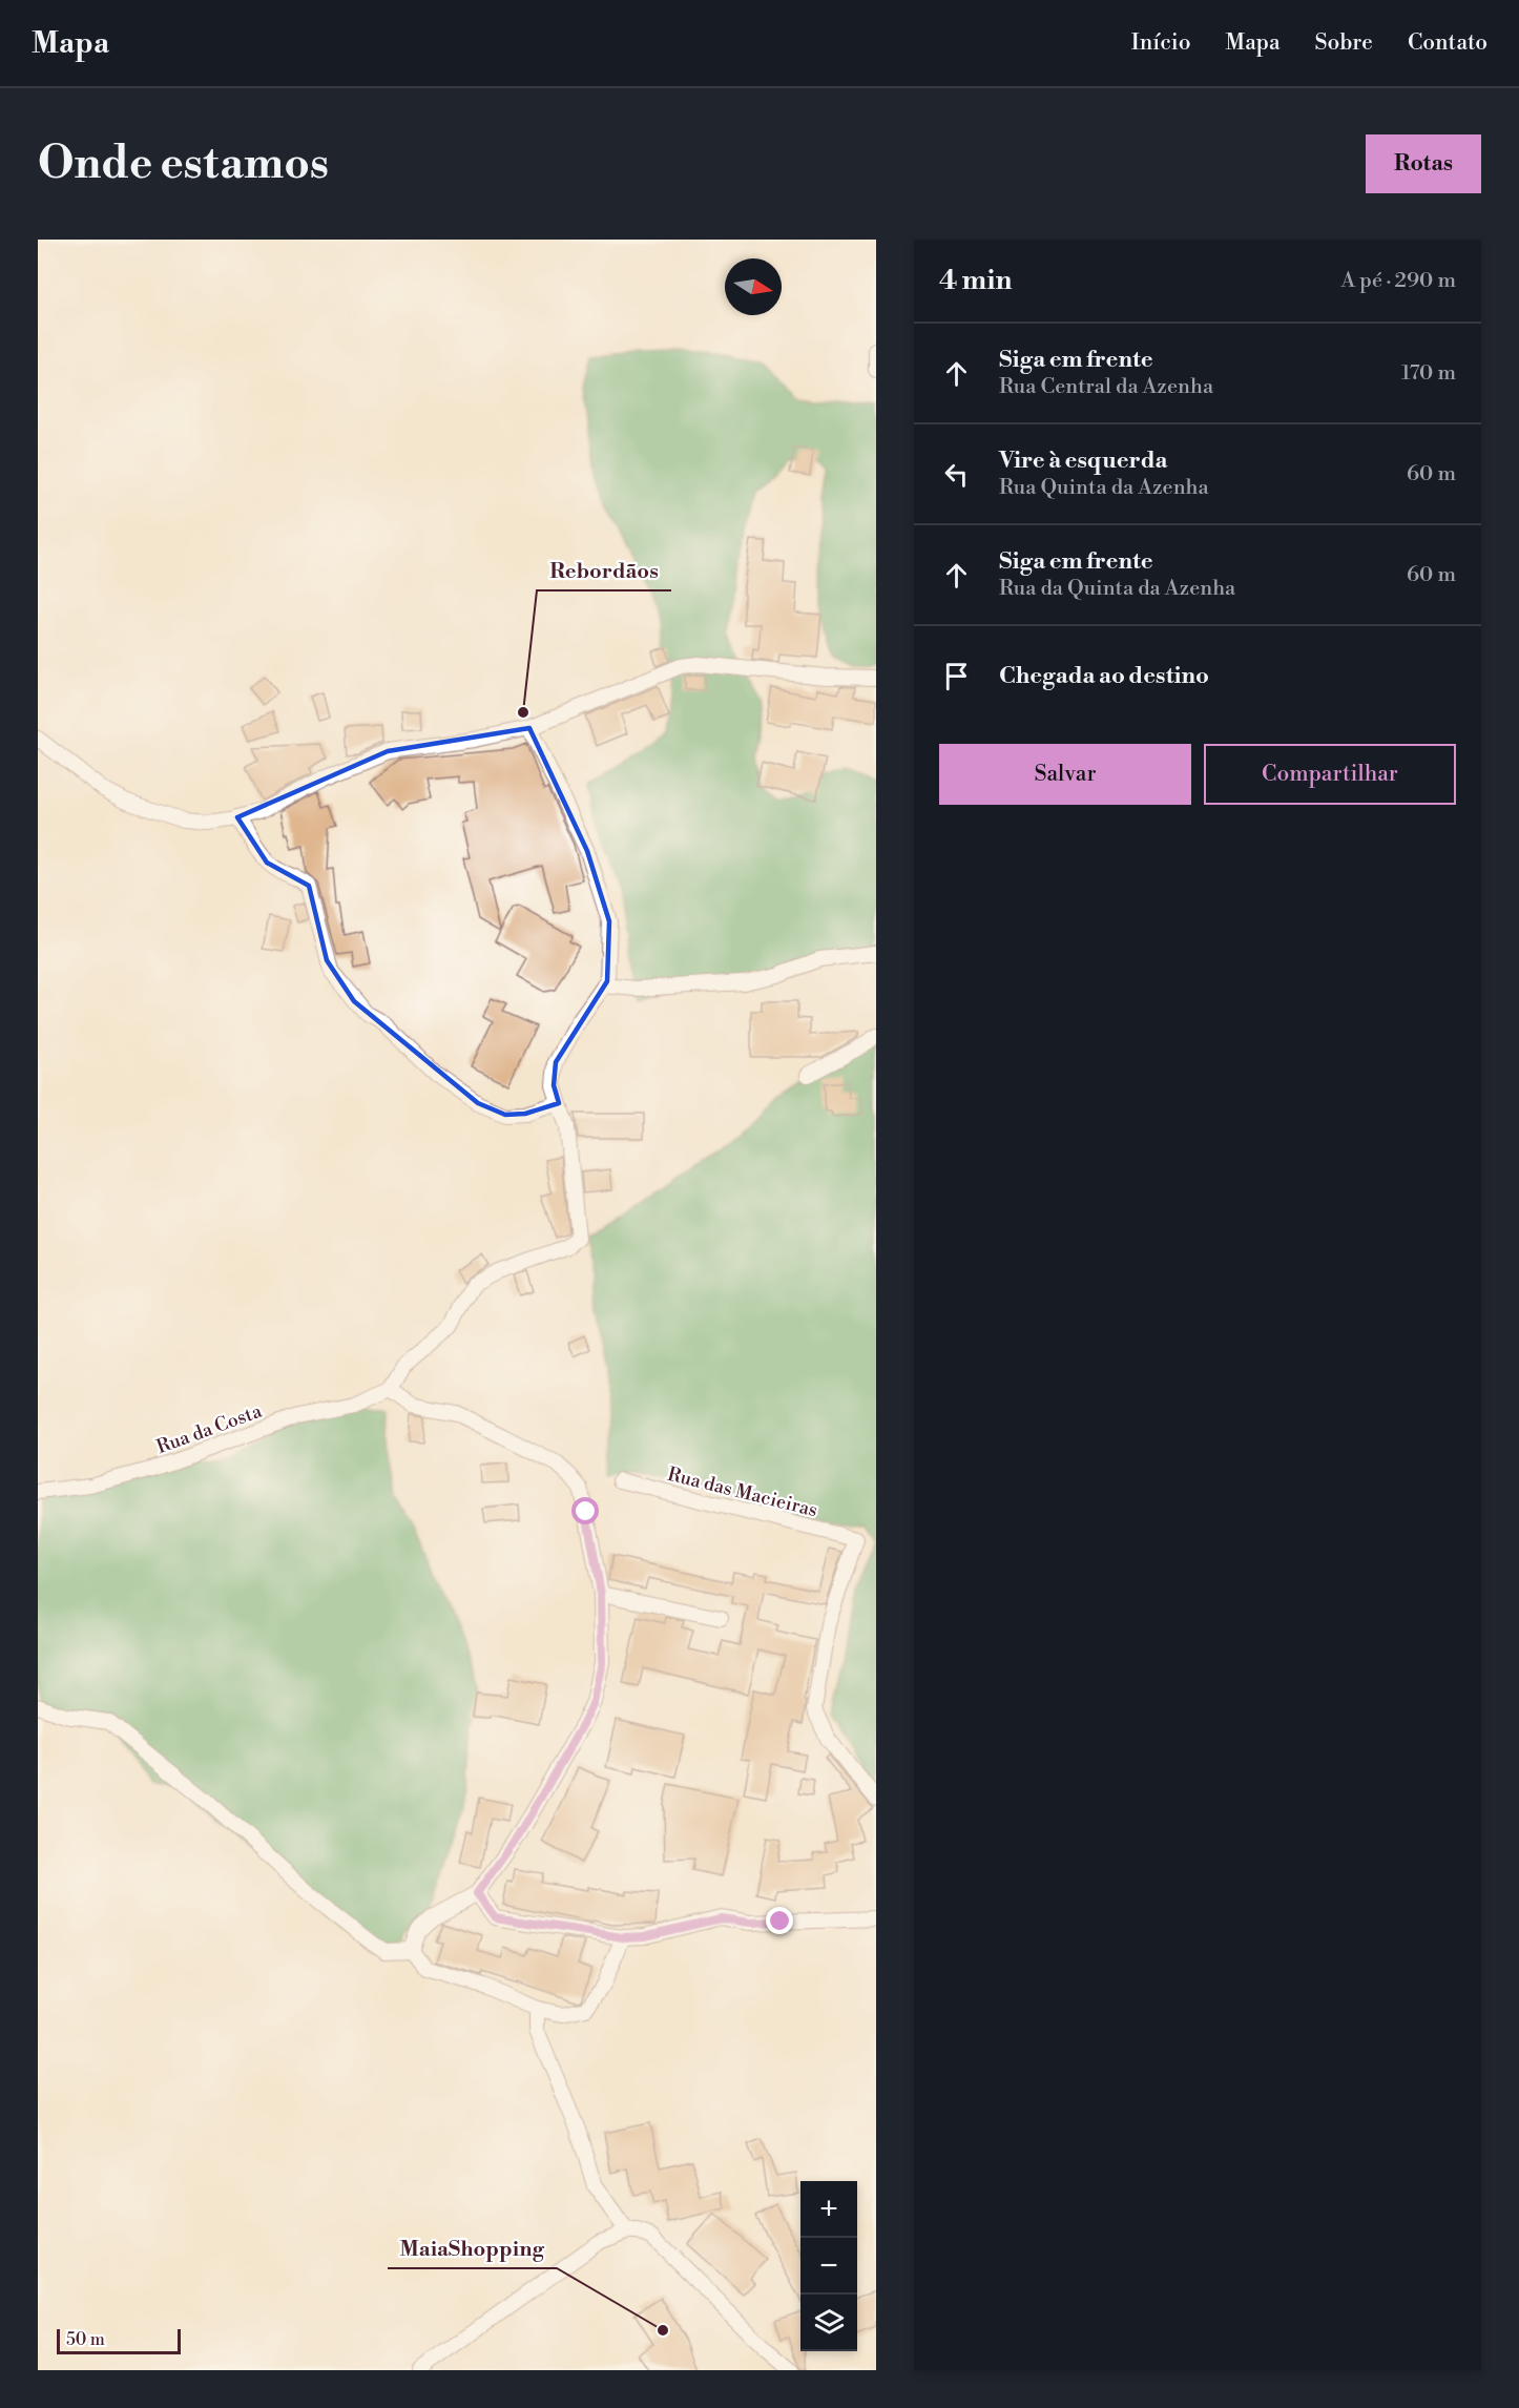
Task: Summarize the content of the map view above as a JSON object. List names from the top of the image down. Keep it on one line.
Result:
{"streets":{"street":["Rua da Costa","Rua das Macieiras"]},"places":["Rebordãos","MaiaShopping"],"scale_bar":"50 m","north":"right","page":{"header":"Mapa","nav":["Início","Mapa","Sobre","Contato"],"buttons":["Rotas",["Salvar","Compartilhar"]],"title":"Onde estamos","heading":["4 min","A pé · 290 m"],"list":[["Siga em frente","Rua Central da Azenha","170 m"],["Vire à esquerda","Rua Quinta da Azenha","60 m"],["Siga em frente","Rua da Quinta da Azenha","60 m"],"Chegada ao destino"],"map_buttons":["+","−"],"scale":"50 m"}}
